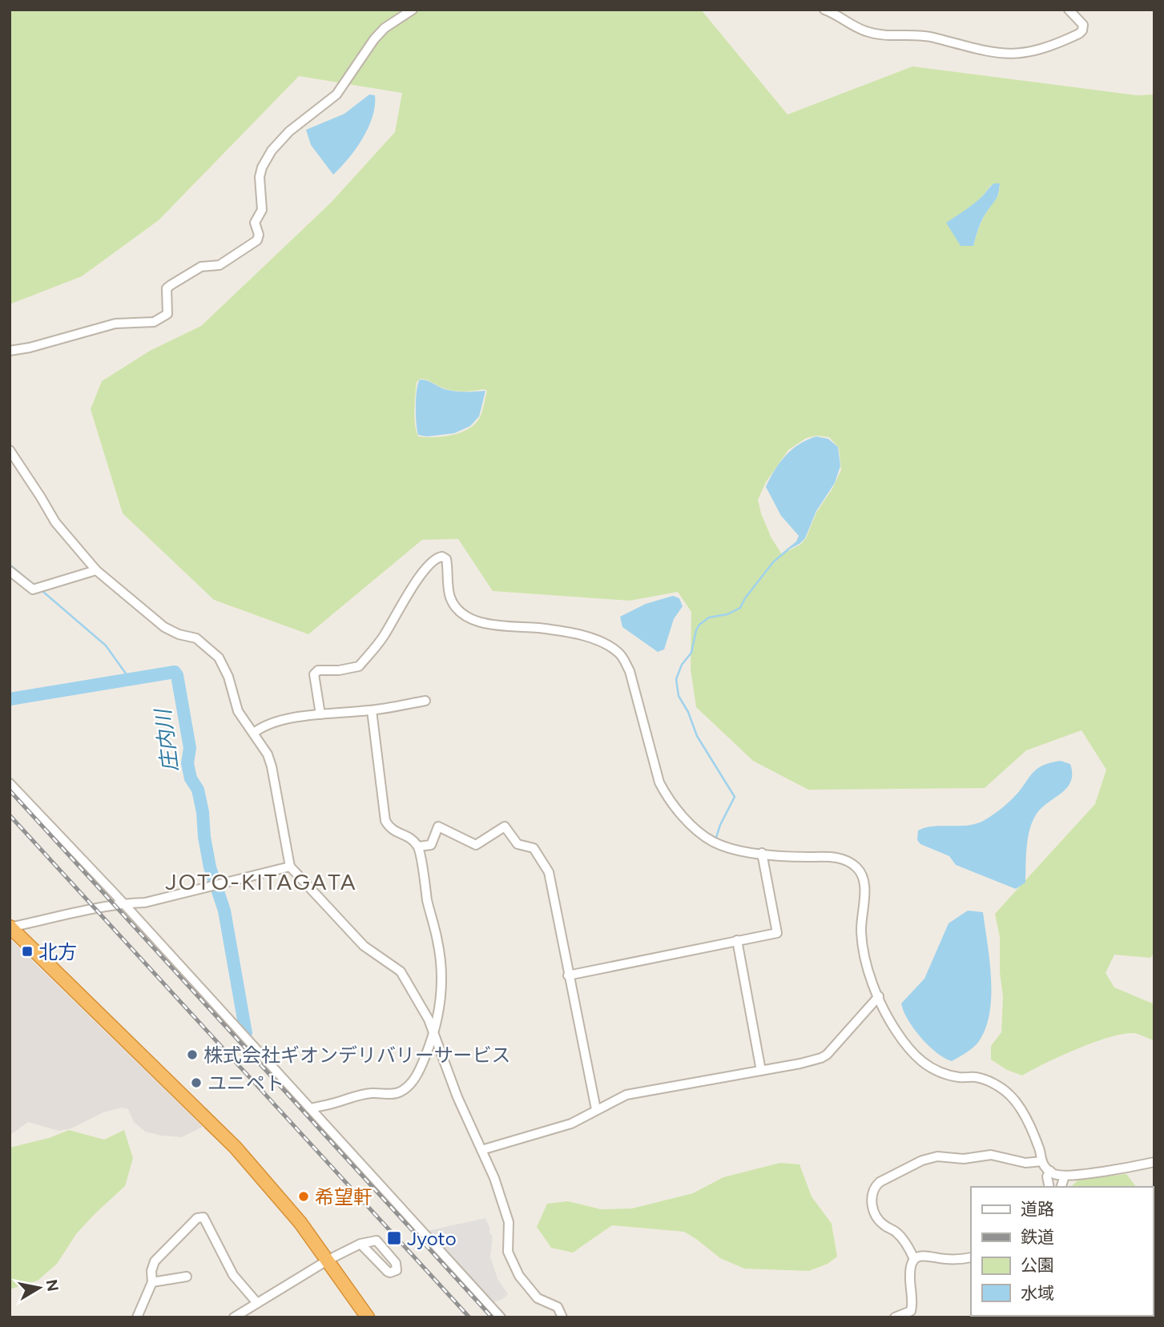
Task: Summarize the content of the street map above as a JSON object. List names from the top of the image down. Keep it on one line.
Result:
{"districts":["JOTO-KITAGATA"],"water":["庄内川"],"places":{"transit":["北方","Jyoto"],"other":["株式会社ギオンデリバリーサービス","ユニペト","希望軒"]},"legend":["道路","鉄道","公園","水域"],"north":"right"}
